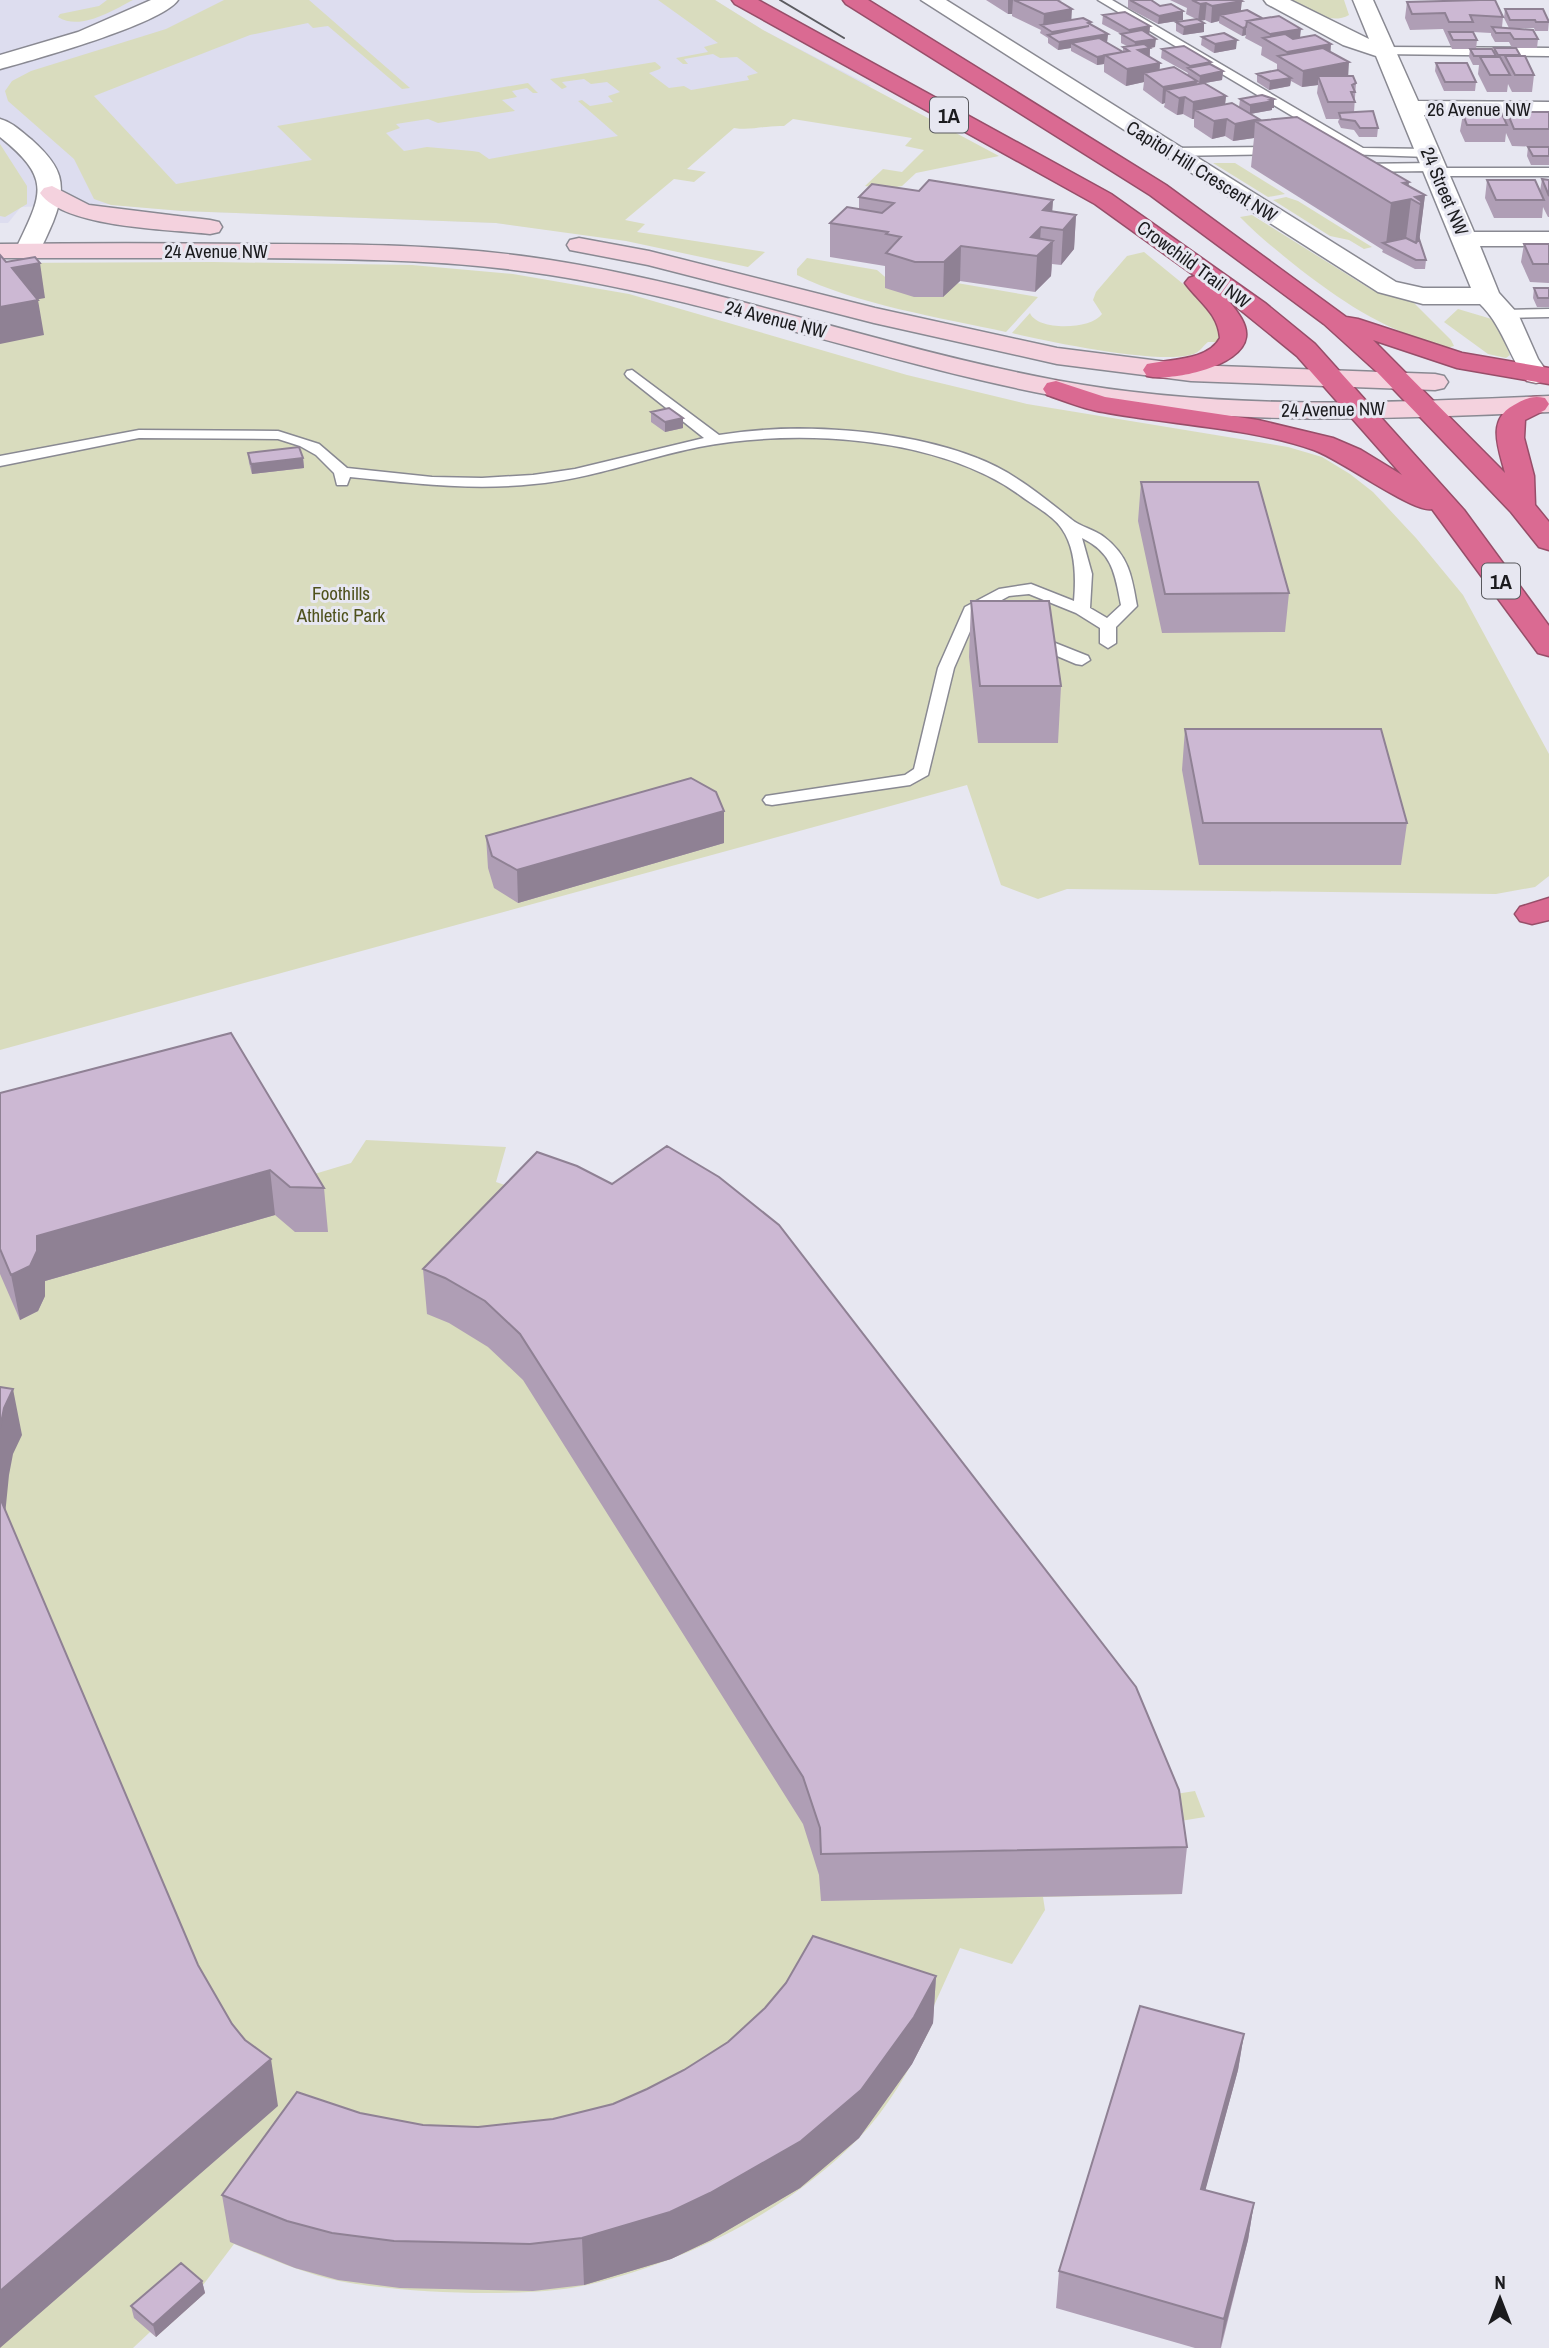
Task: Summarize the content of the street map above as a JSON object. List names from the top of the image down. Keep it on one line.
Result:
{"streets":{"highway":["1A","Crowchild Trail NW"],"street":["26 Avenue NW","Capitol Hill Crescent NW","24 Street NW","24 Avenue NW"]},"crossings":[["26 Avenue NW","24 Street NW"],["Capitol Hill Crescent NW","24 Street NW"],["24 Street NW","24 Avenue NW"],["24 Avenue NW","Crowchild Trail NW"]],"parks":["Foothills Athletic Park"],"north":"top"}
